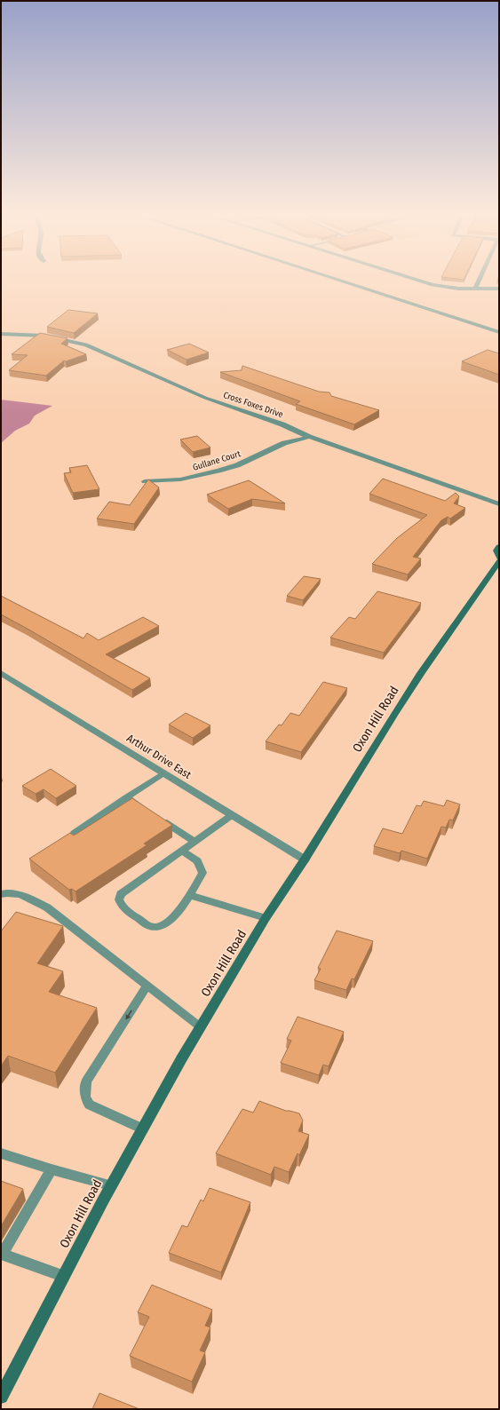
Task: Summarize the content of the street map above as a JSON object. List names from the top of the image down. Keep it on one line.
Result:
{"streets":{"main road":["Oxon Hill Road"],"street":["Cross Foxes Drive","Gullane Court","Arthur Drive East"]},"crossings":[["Cross Foxes Drive","Gullane Court"],["Oxon Hill Road","Arthur Drive East"]]}
